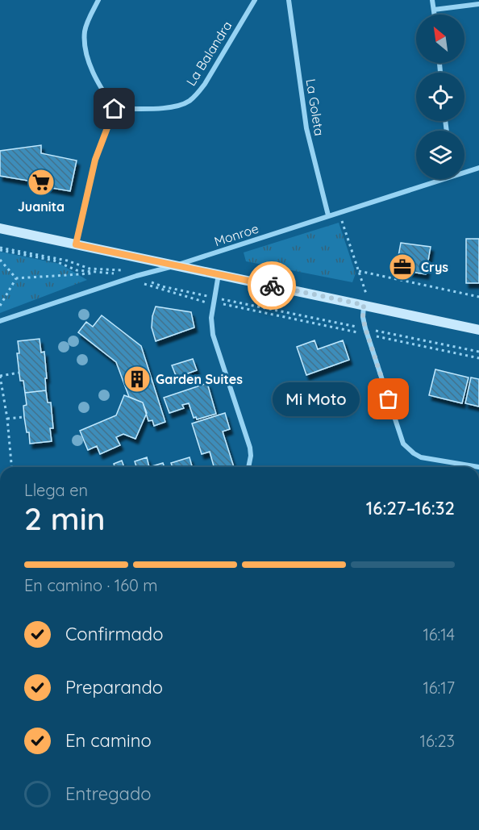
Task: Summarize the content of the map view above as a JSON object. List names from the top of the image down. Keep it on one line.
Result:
{"streets":{"street":["La Balandra","La Goleta","Monroe"]},"crossings":[["La Goleta","Monroe"]],"places":{"supermarket":["Juanita"],"office":["Crys"],"building":["Garden Suites"],"other":["Mi Moto"]},"north":"top left","page":{"bubble":"Mi Moto","heading":["2 min","Llega en","16:27–16:32"],"bar":"En camino · 160 m","list":[["Confirmado","16:14"],["Preparando","16:17"],["En camino","16:23"],"Entregado"]}}
